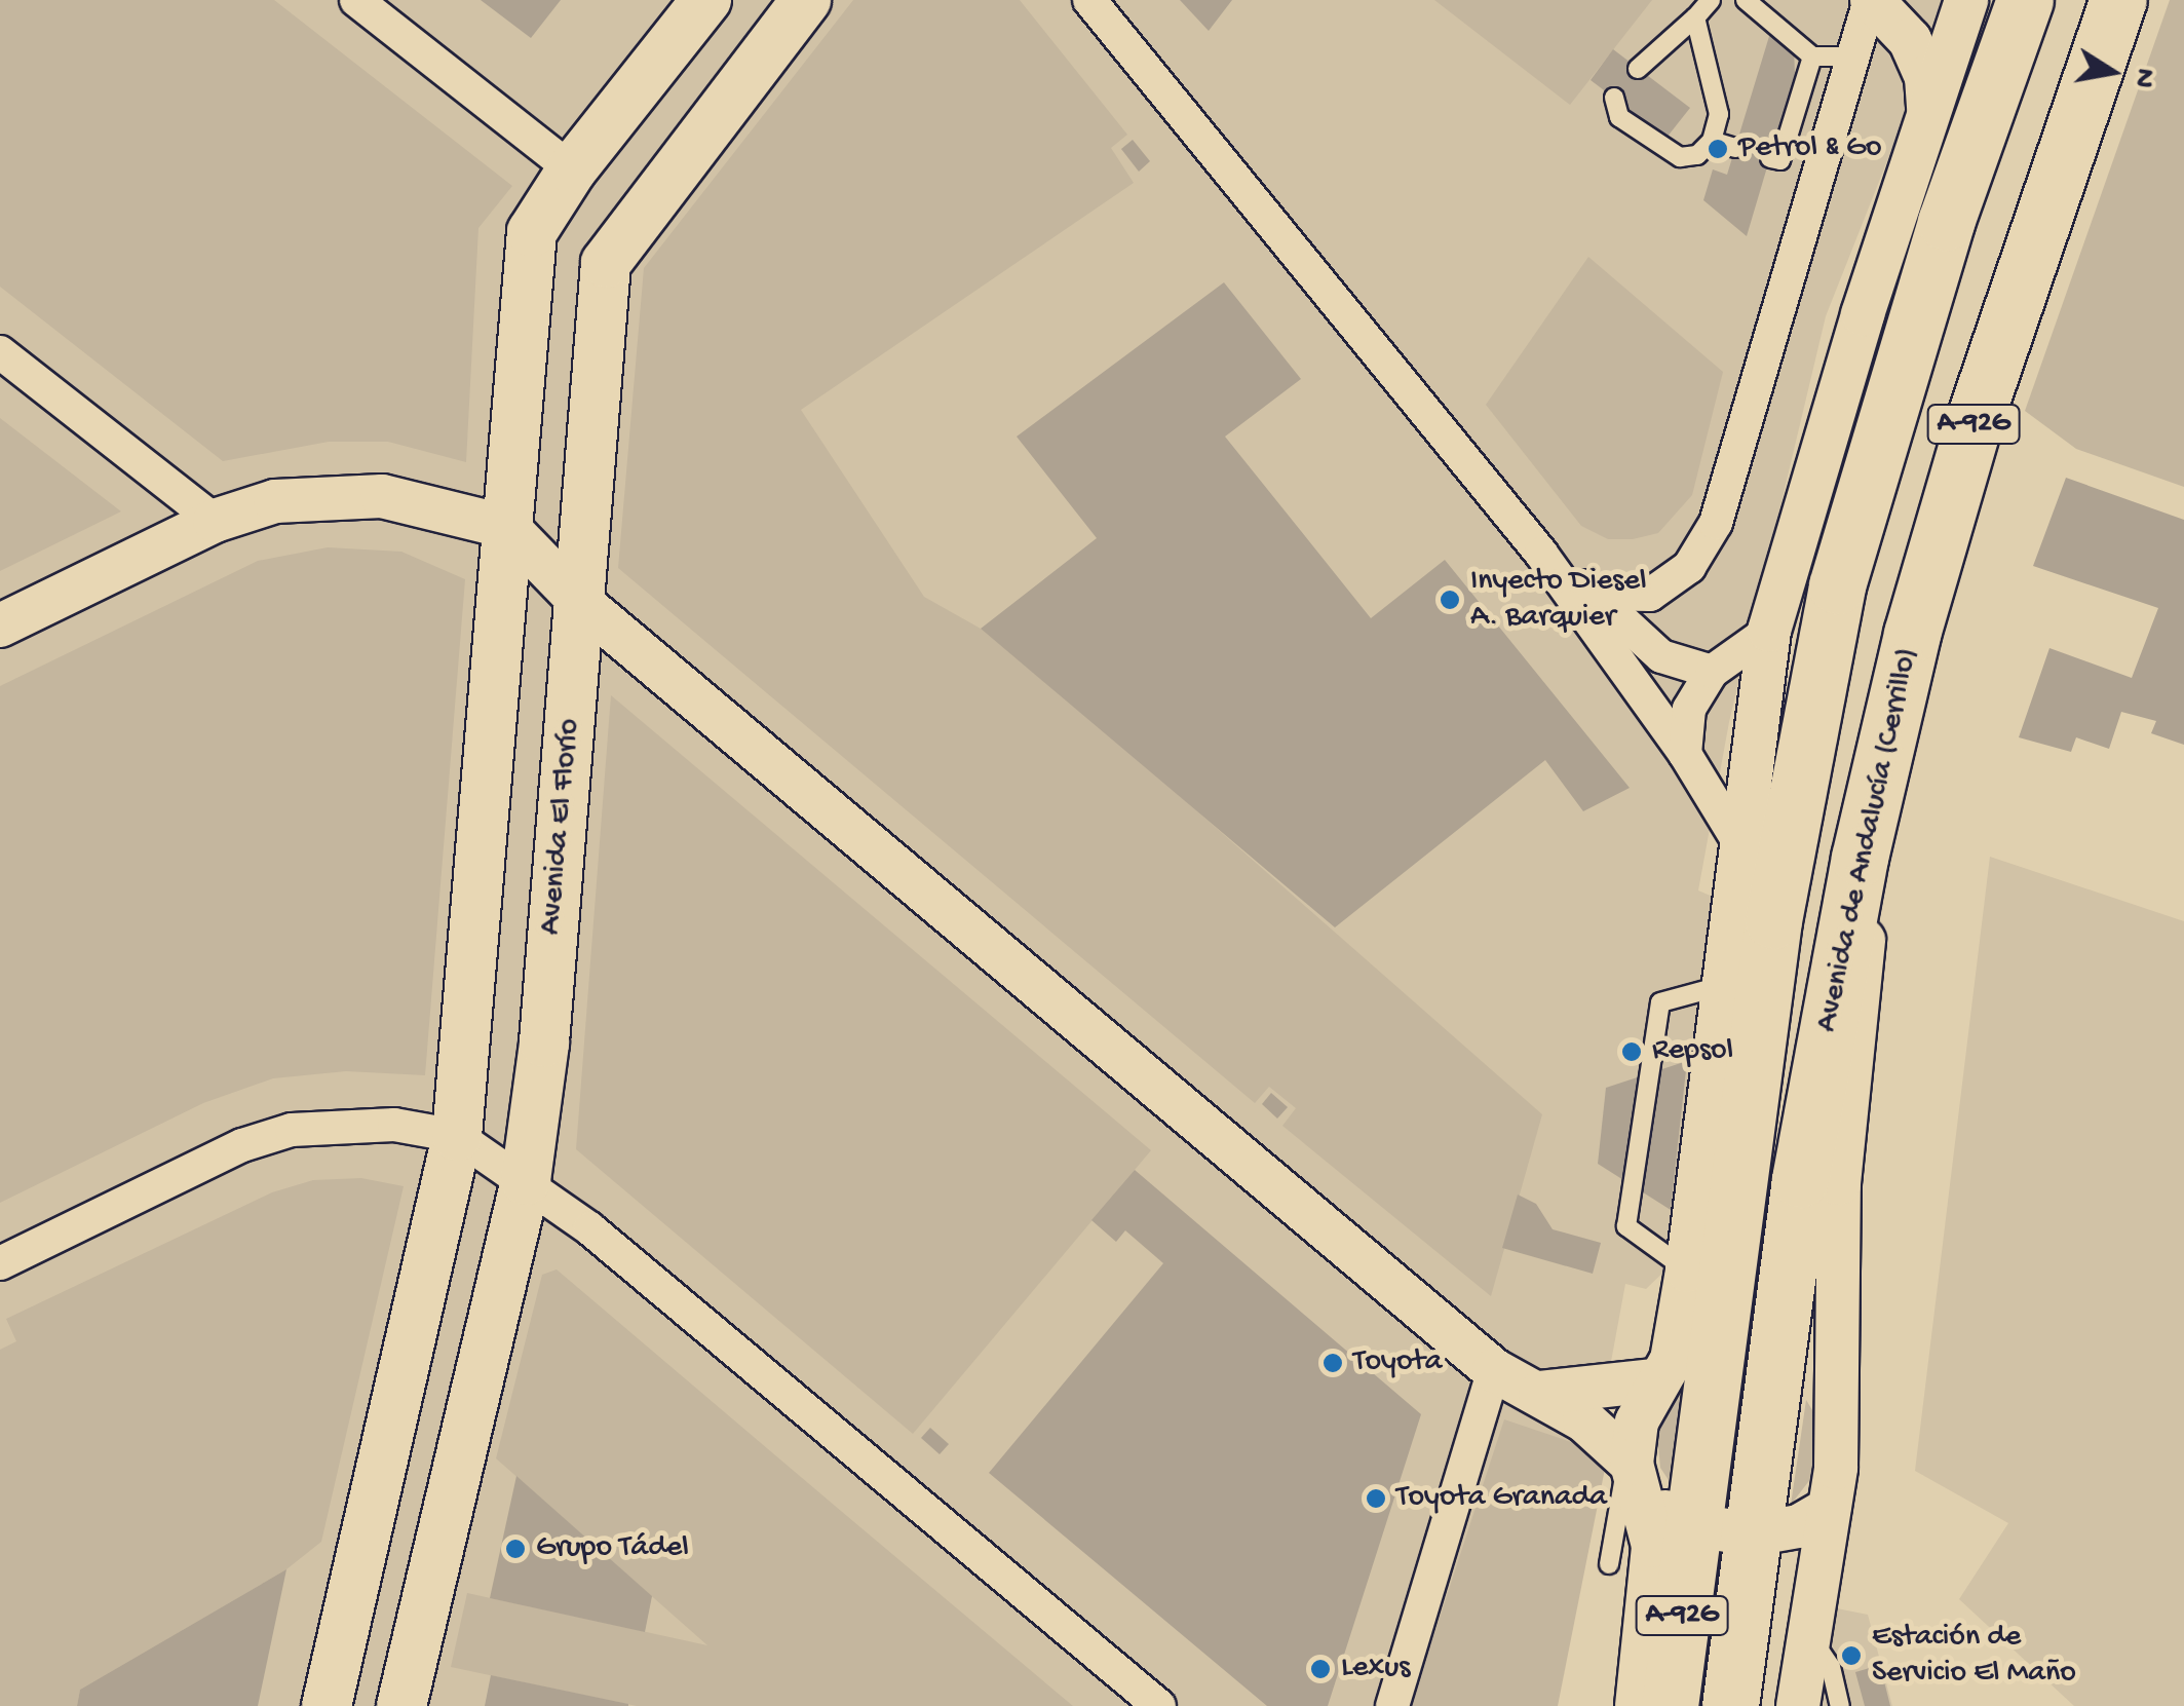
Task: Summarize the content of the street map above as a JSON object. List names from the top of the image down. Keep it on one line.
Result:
{"streets":{"highway":["A-92G","Avenida de Andalucía (Cerrillo)"],"main road":["Avenida El Florío"]},"places":["Petrol & Go","Inyecto Diesel A. Barquier","Repsol","Toyota","Toyota Granada","Grupo Tádel","Estación de Servicio El Maño","Lexus"],"north":"right"}
